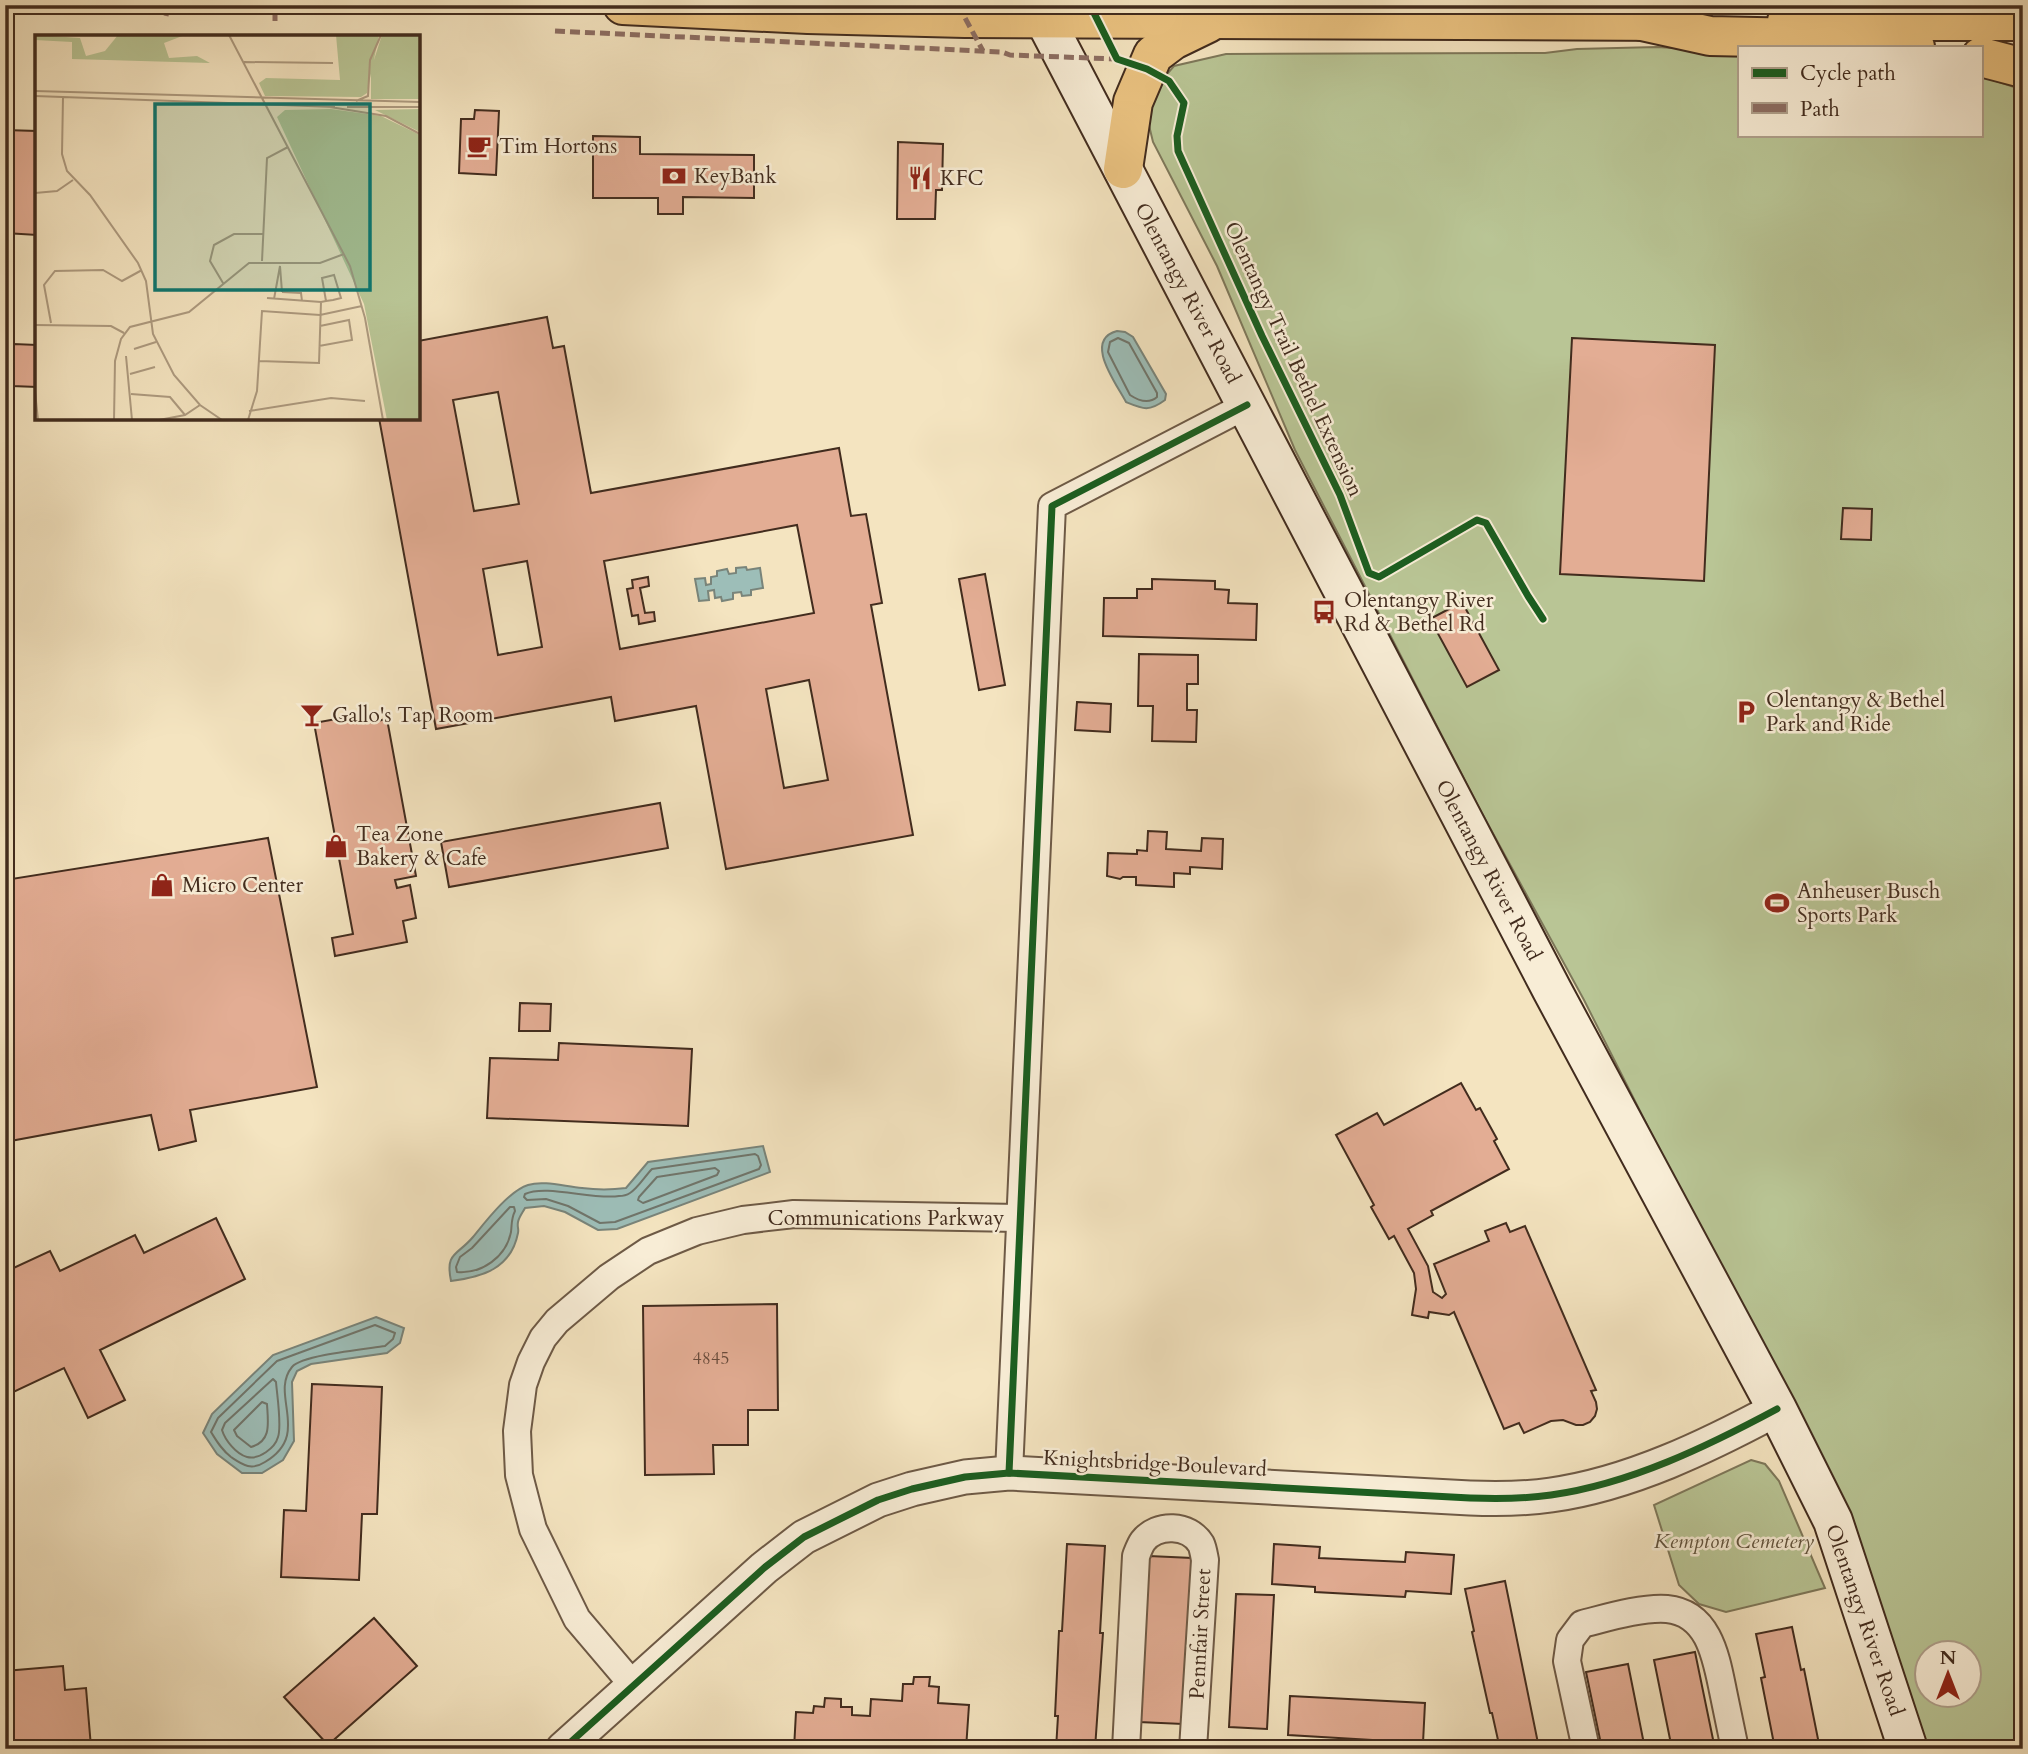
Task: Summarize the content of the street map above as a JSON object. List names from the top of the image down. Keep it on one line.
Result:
{"streets":{"main road":["Olentangy River Road"],"street":["Communications Parkway","Knightsbridge Boulevard","Pennfair Street"],"cycle path":["Olentangy Trail Bethel Extension"]},"crossings":[["Olentangy River Road","Knightsbridge Boulevard"],["Communications Parkway","Knightsbridge Boulevard"]],"parks":["Kempton Cemetery"],"places":{"cafe":["Tim Hortons"],"bank":["KeyBank"],"restaurant":["KFC"],"bus stop":["Olentangy River Rd & Bethel Rd"],"parking":["Olentangy & Bethel Park and Ride"],"bar":["Gallo's Tap Room"],"shop":["Tea Zone Bakery & Cafe","Micro Center"],"sports":["Anheuser Busch Sports Park"]},"house_numbers":["4845"],"legend":["Cycle path","Path"],"north":"top"}
